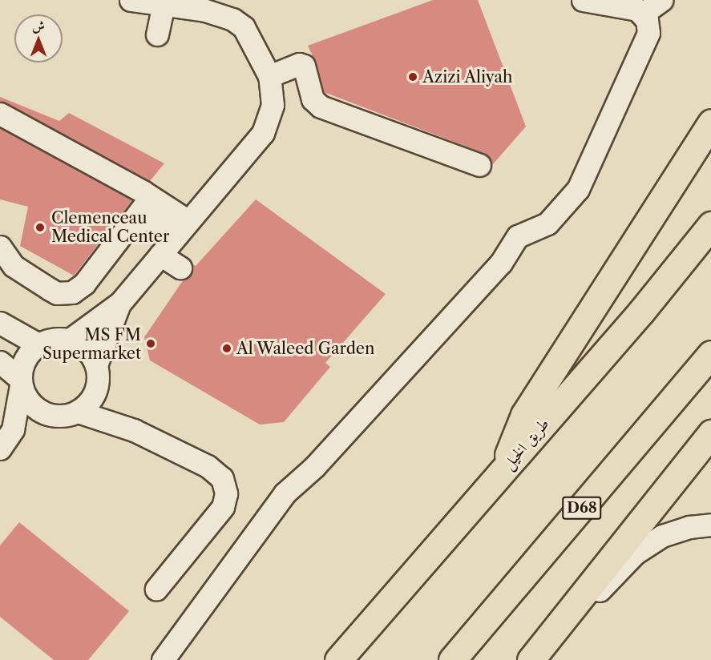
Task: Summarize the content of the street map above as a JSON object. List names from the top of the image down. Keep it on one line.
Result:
{"streets":{"highway":["طريق الخيل","D68"]},"places":["Azizi Aliyah","Clemenceau Medical Center","MS FM Supermarket","Al Waleed Garden"],"north":"top"}
